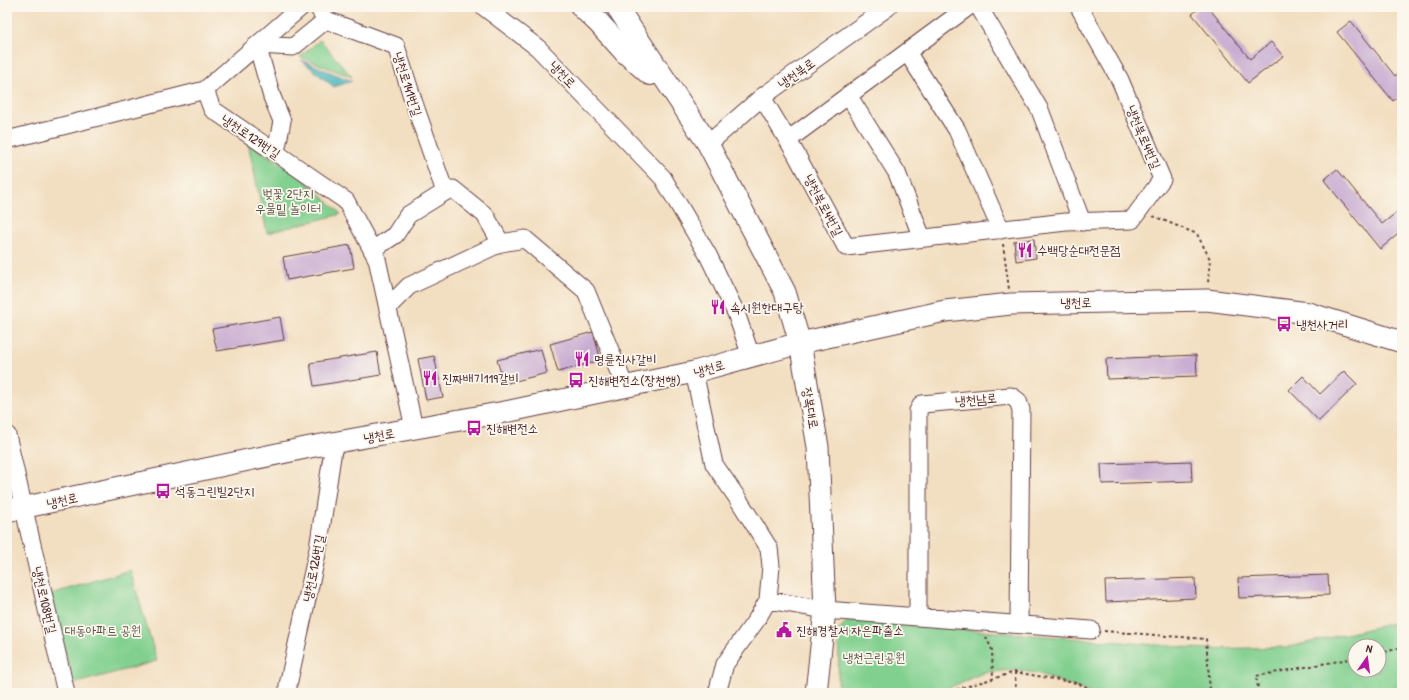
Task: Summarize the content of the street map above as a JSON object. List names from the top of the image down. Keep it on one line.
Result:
{"streets":{"main road":["냉천로","장복대로"],"street":["냉천북로","냉천로141번길","냉천로129번길","냉천북로4번길","냉천남로","냉천로126번길","냉천로108번길"]},"crossings":[["냉천북로","냉천북로4번길"],["냉천북로","장복대로"],["냉천로","냉천로129번길"],["냉천로","장복대로"],["냉천로","냉천로126번길"],["냉천로","냉천로108번길"]],"parks":["벚꽃 2단지 우물밑 놀이터","대동아파트 공원","냉천근린공원"],"places":{"restaurant":["수백당순대전문점","속시원한대구탕","명륜진사갈비","진짜배기119갈비"],"bus stop":["냉천사거리","진해변전소(장천행)","진해변전소","석동그린빌2단지"],"public building":["진해경찰서 자은파출소"]},"north":"top"}
